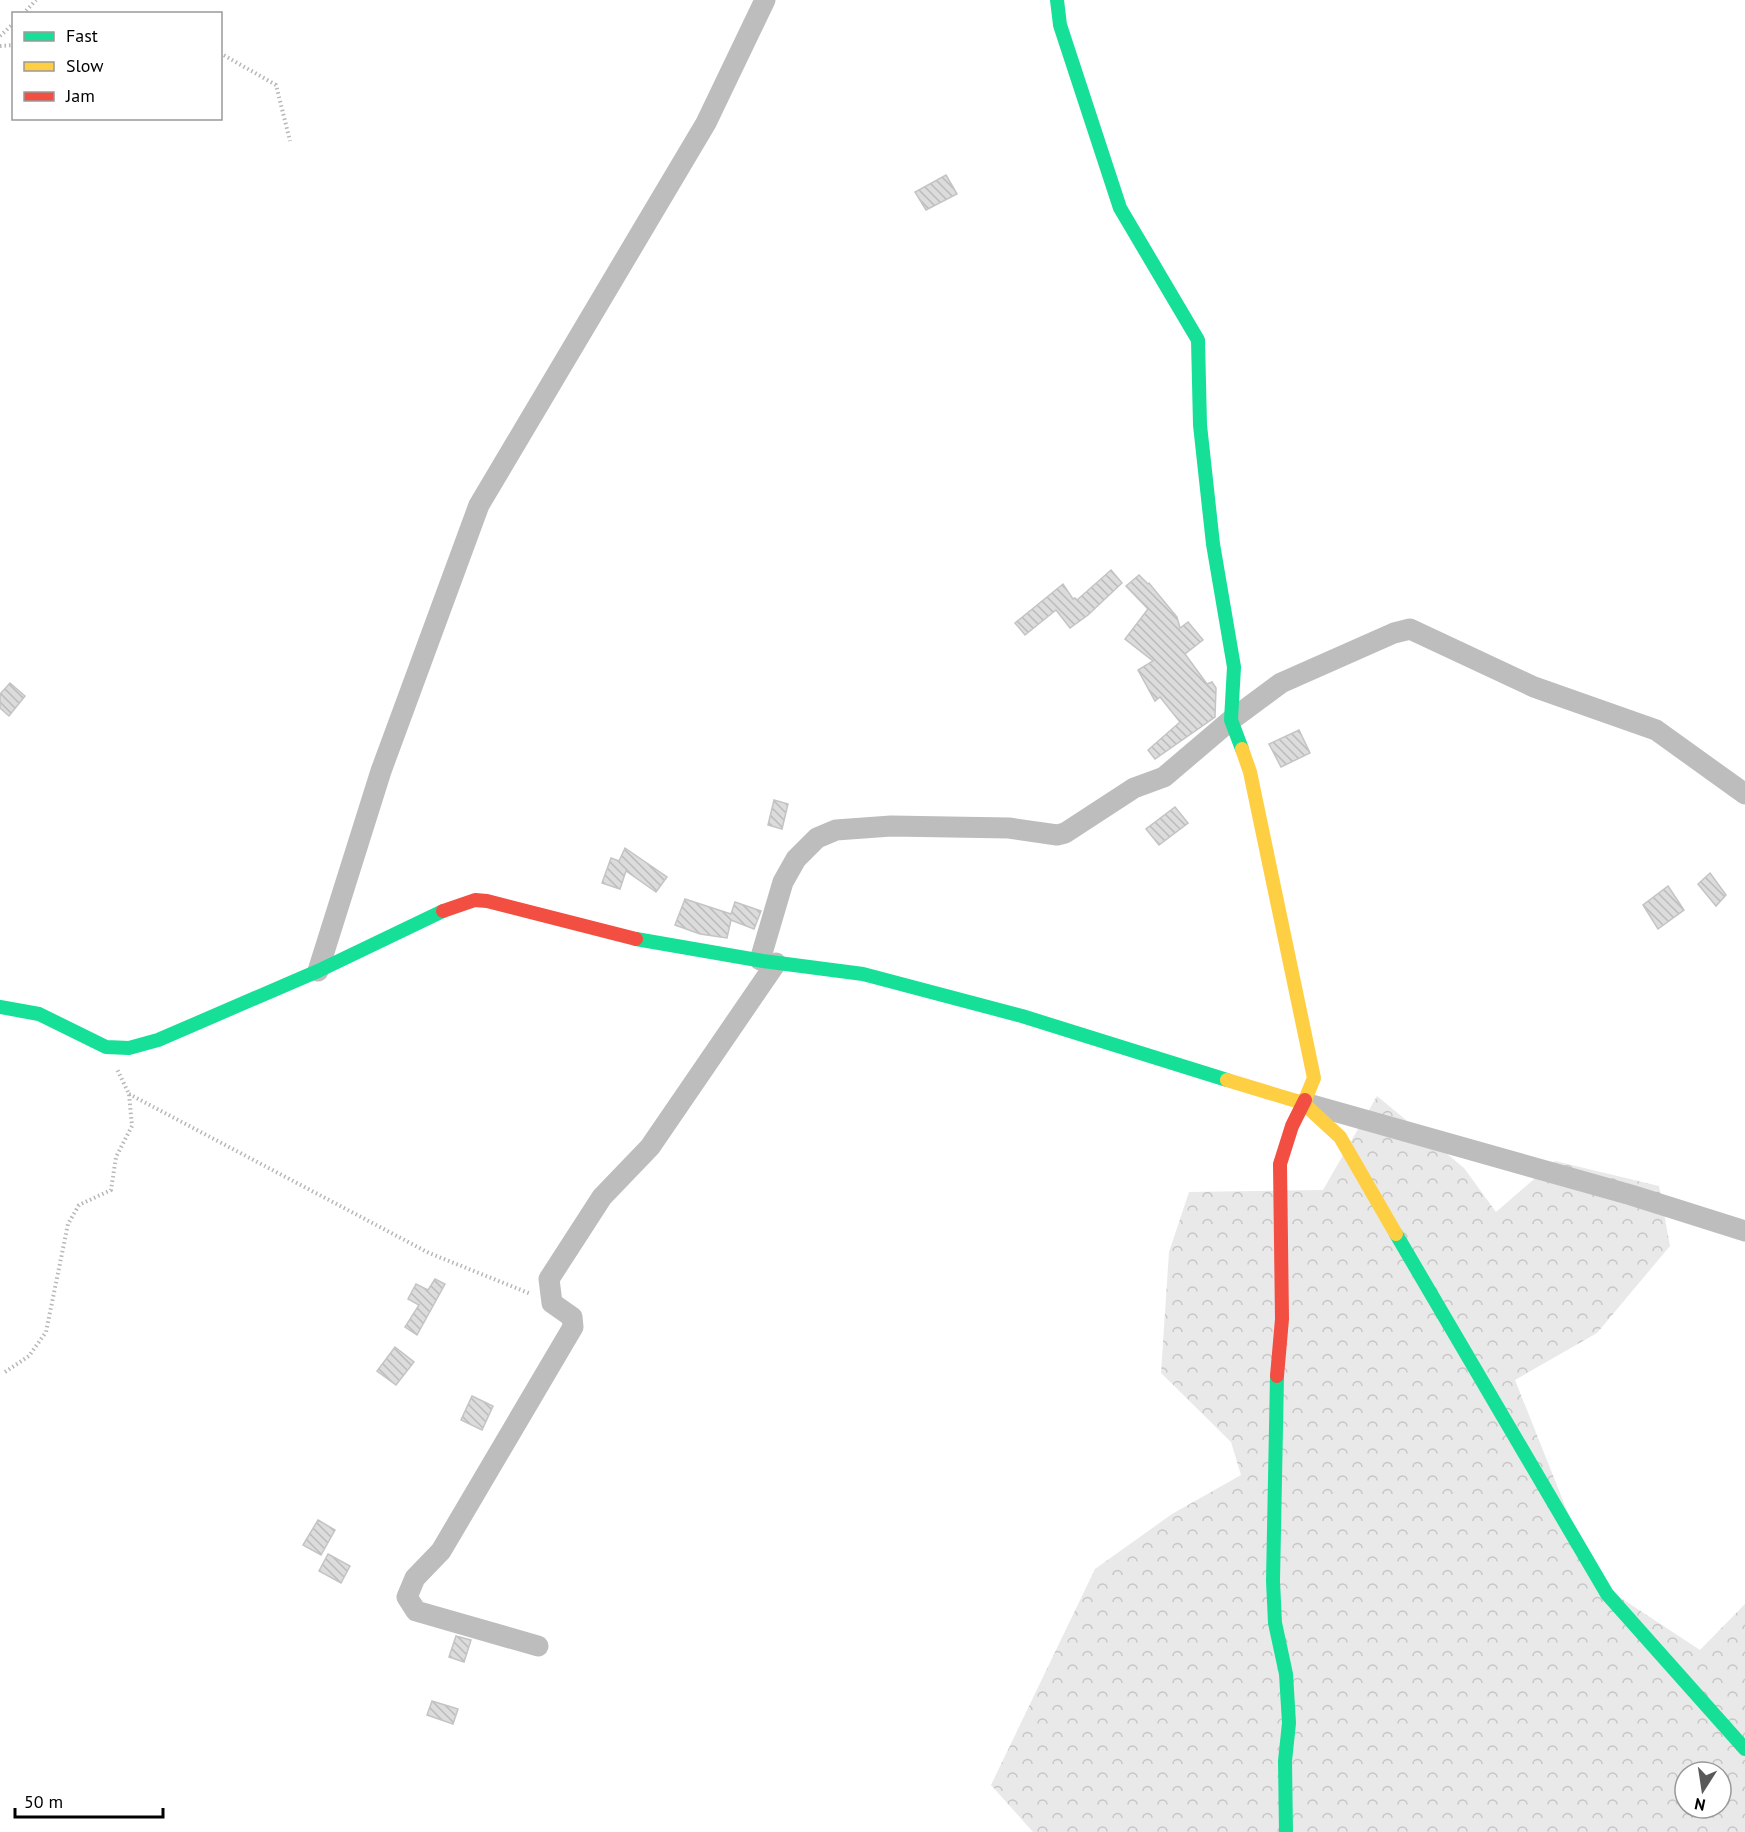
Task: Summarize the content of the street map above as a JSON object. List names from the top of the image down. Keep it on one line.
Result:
{"legend":["Fast","Slow","Jam"],"scale_bar":"50 m","north":"bottom"}
